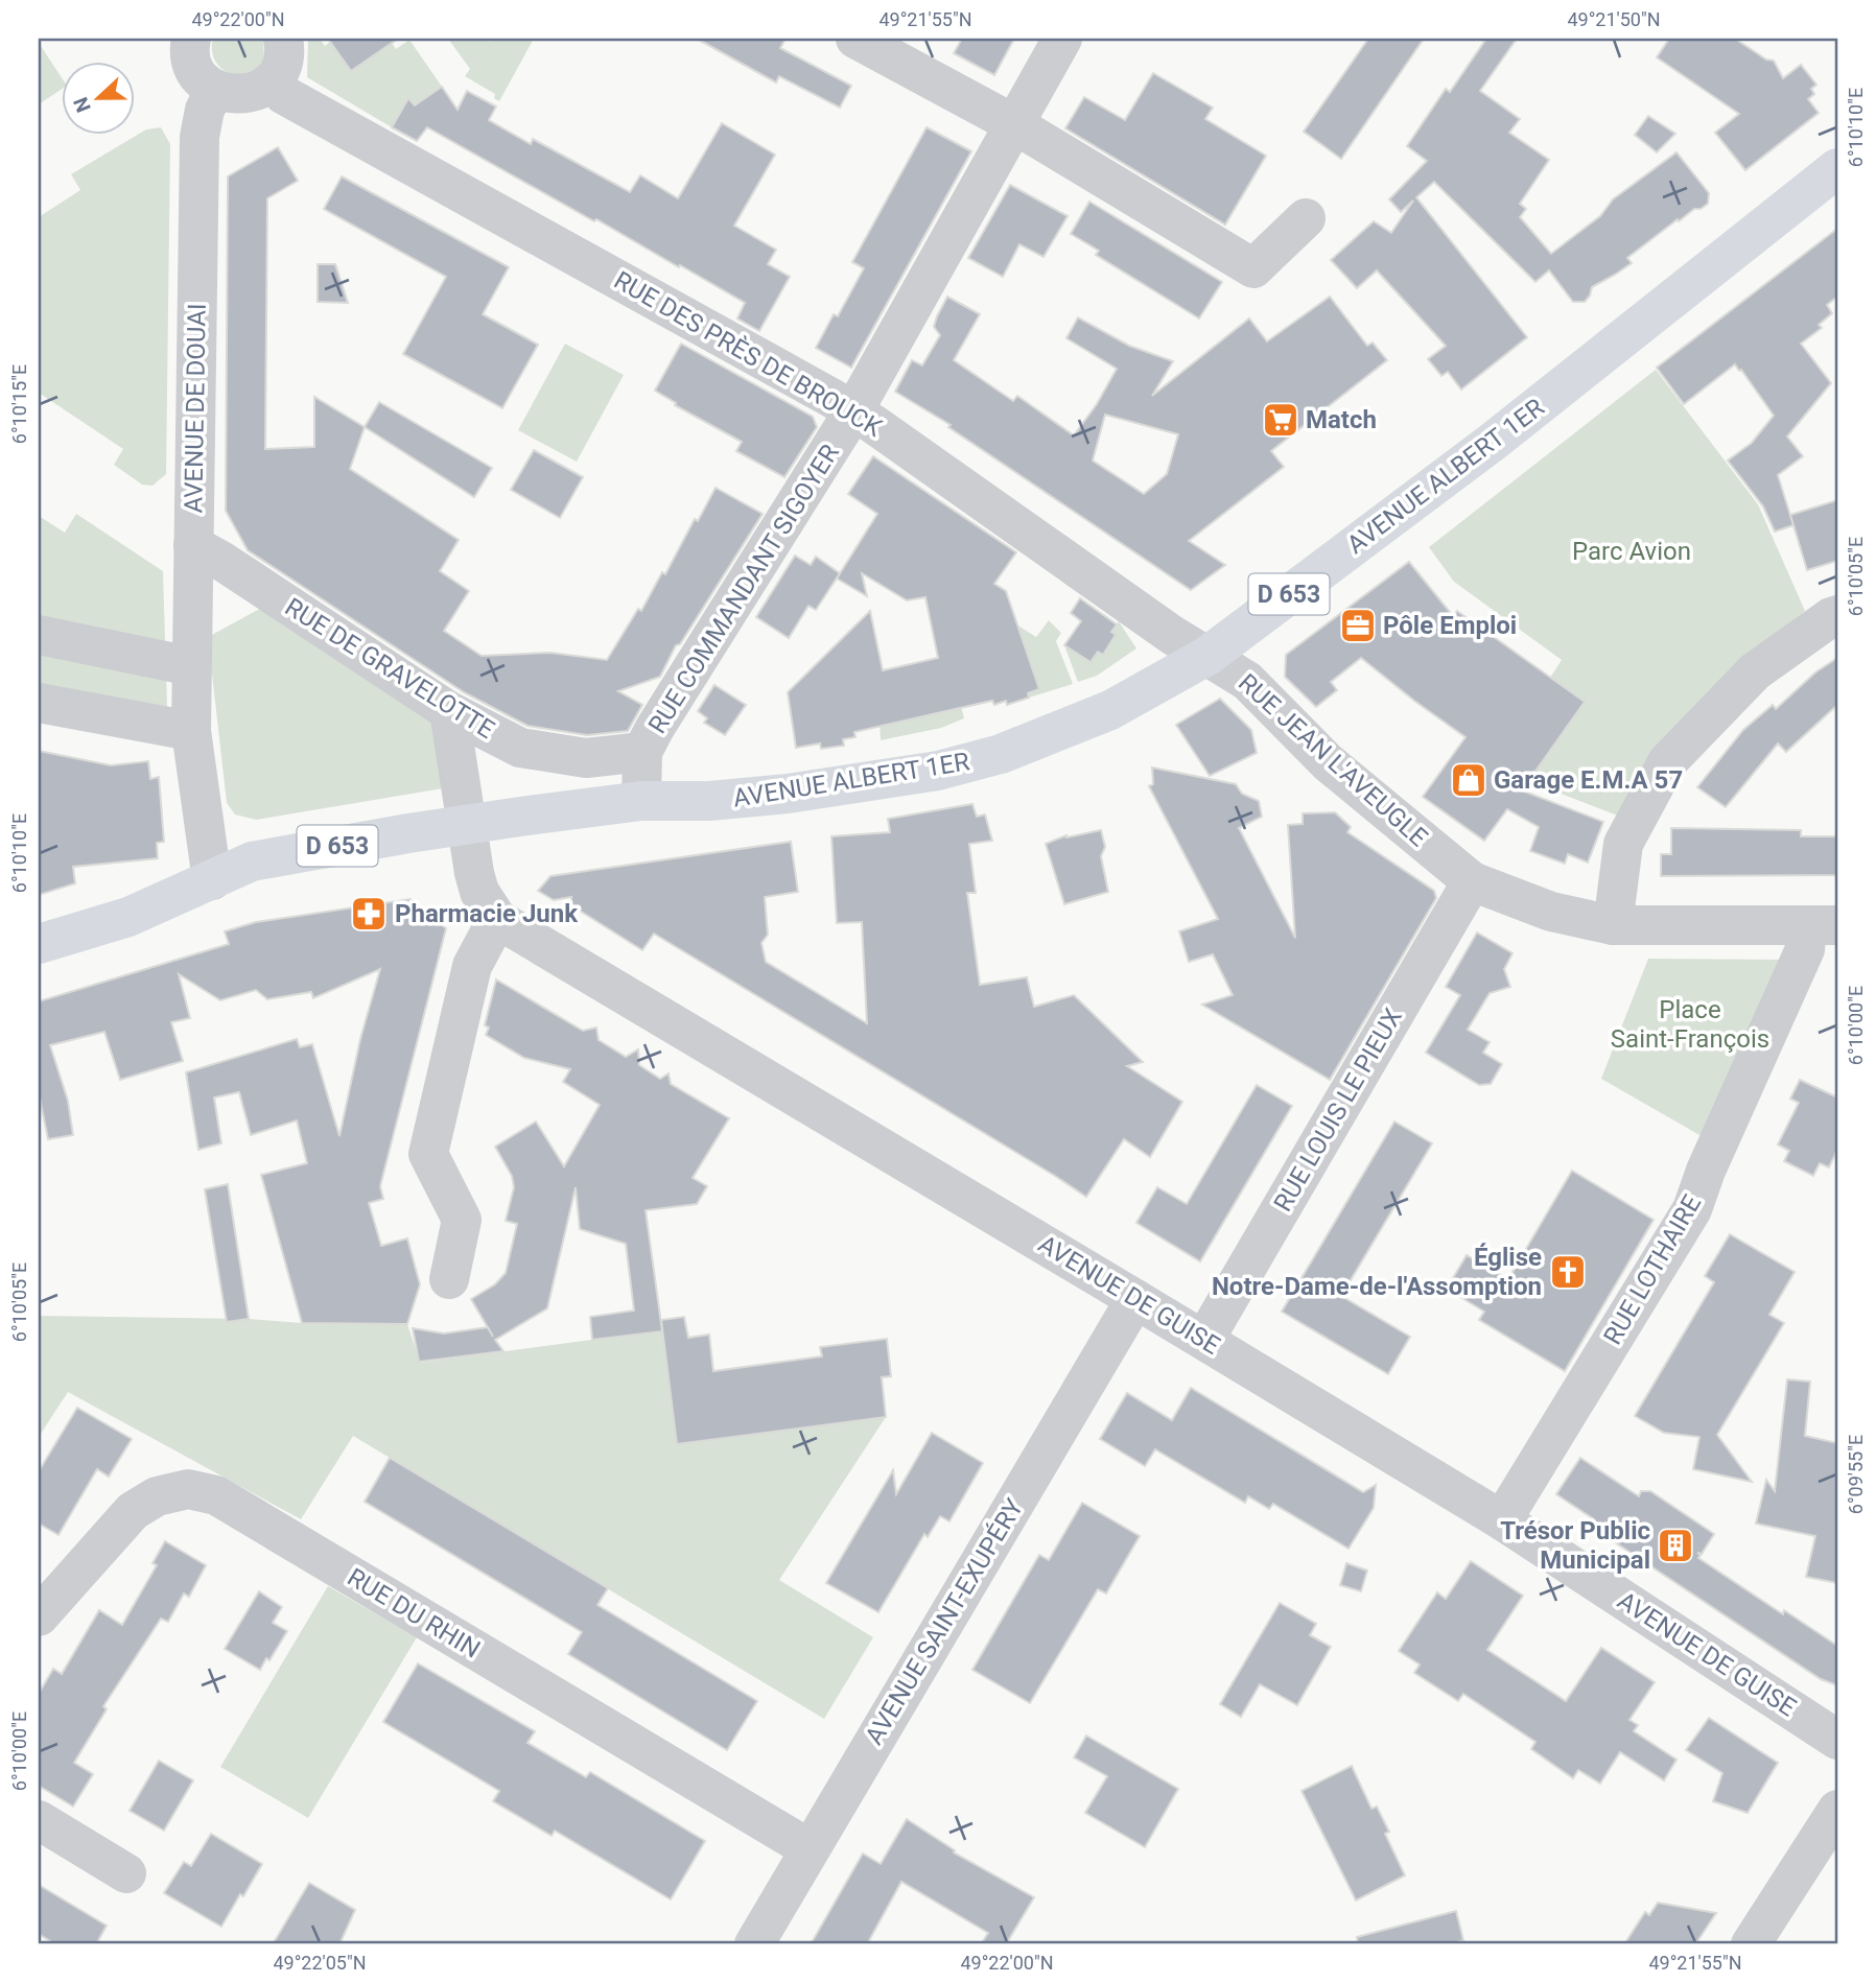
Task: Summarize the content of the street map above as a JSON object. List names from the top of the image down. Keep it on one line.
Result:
{"streets":{"main road":["AVENUE ALBERT 1ER","D 653"],"street":["RUE DES PRÈS DE BROUCK","AVENUE DE DOUAI","RUE COMMANDANT SIGOYER","RUE DE GRAVELOTTE","RUE JEAN L'AVEUGLE","RUE LOUIS LE PIEUX","RUE LOTHAIRE","AVENUE DE GUISE","RUE DU RHIN","AVENUE SAINT-EXUPÉRY"]},"crossings":[["RUE DES PRÈS DE BROUCK","AVENUE ALBERT 1ER"],["RUE DES PRÈS DE BROUCK","RUE COMMANDANT SIGOYER"],["RUE DES PRÈS DE BROUCK","RUE JEAN L'AVEUGLE"],["AVENUE DE DOUAI","D 653"],["AVENUE DE DOUAI","RUE DE GRAVELOTTE"],["AVENUE ALBERT 1ER","RUE COMMANDANT SIGOYER"],["AVENUE ALBERT 1ER","D 653"],["AVENUE ALBERT 1ER","RUE JEAN L'AVEUGLE"],["AVENUE ALBERT 1ER","AVENUE DE GUISE"],["RUE COMMANDANT SIGOYER","RUE DE GRAVELOTTE"],["D 653","AVENUE DE GUISE"],["RUE DE GRAVELOTTE","AVENUE DE GUISE"],["RUE JEAN L'AVEUGLE","RUE LOUIS LE PIEUX"],["RUE JEAN L'AVEUGLE","RUE LOTHAIRE"],["RUE LOUIS LE PIEUX","AVENUE DE GUISE"],["RUE LOTHAIRE","AVENUE DE GUISE"],["AVENUE DE GUISE","AVENUE SAINT-EXUPÉRY"],["RUE DU RHIN","AVENUE SAINT-EXUPÉRY"]],"parks":["Parc Avion","Place Saint-François"],"places":{"supermarket":["Match"],"office":["Pôle Emploi"],"shop":["Garage E.M.A 57"],"pharmacy":["Pharmacie Junk"],"church":["Église Notre-Dame-de-l'Assomption"],"building":["Trésor Public Municipal"]},"north":"left","coordinates":["49°22'00\"N","49°21'55\"N","49°21'50\"N","6°10'10\"E","6°10'15\"E","6°10'05\"E","6°10'00\"E","6°09'55\"E","49°22'05\"N"]}
